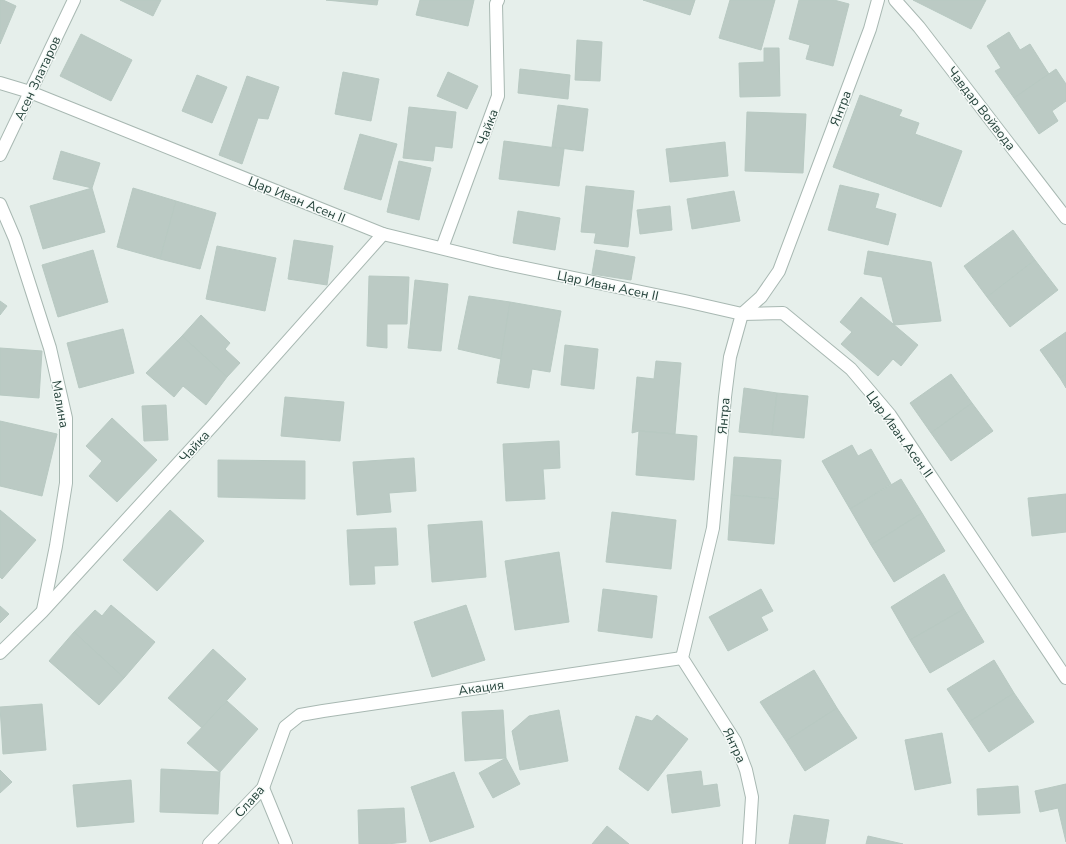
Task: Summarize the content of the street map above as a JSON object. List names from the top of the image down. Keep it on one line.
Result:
{"streets":{"street":["Асен Златаров","Янтра","Чавдар Войвода","Чайка","Цар Иван Асен II","Малина","Акация","Слава"]},"crossings":[["Асен Златаров","Цар Иван Асен II"],["Янтра","Цар Иван Асен II"],["Янтра","Акация"],["Чайка","Цар Иван Асен II"],["Чайка","Малина"],["Акация","Слава"]]}
